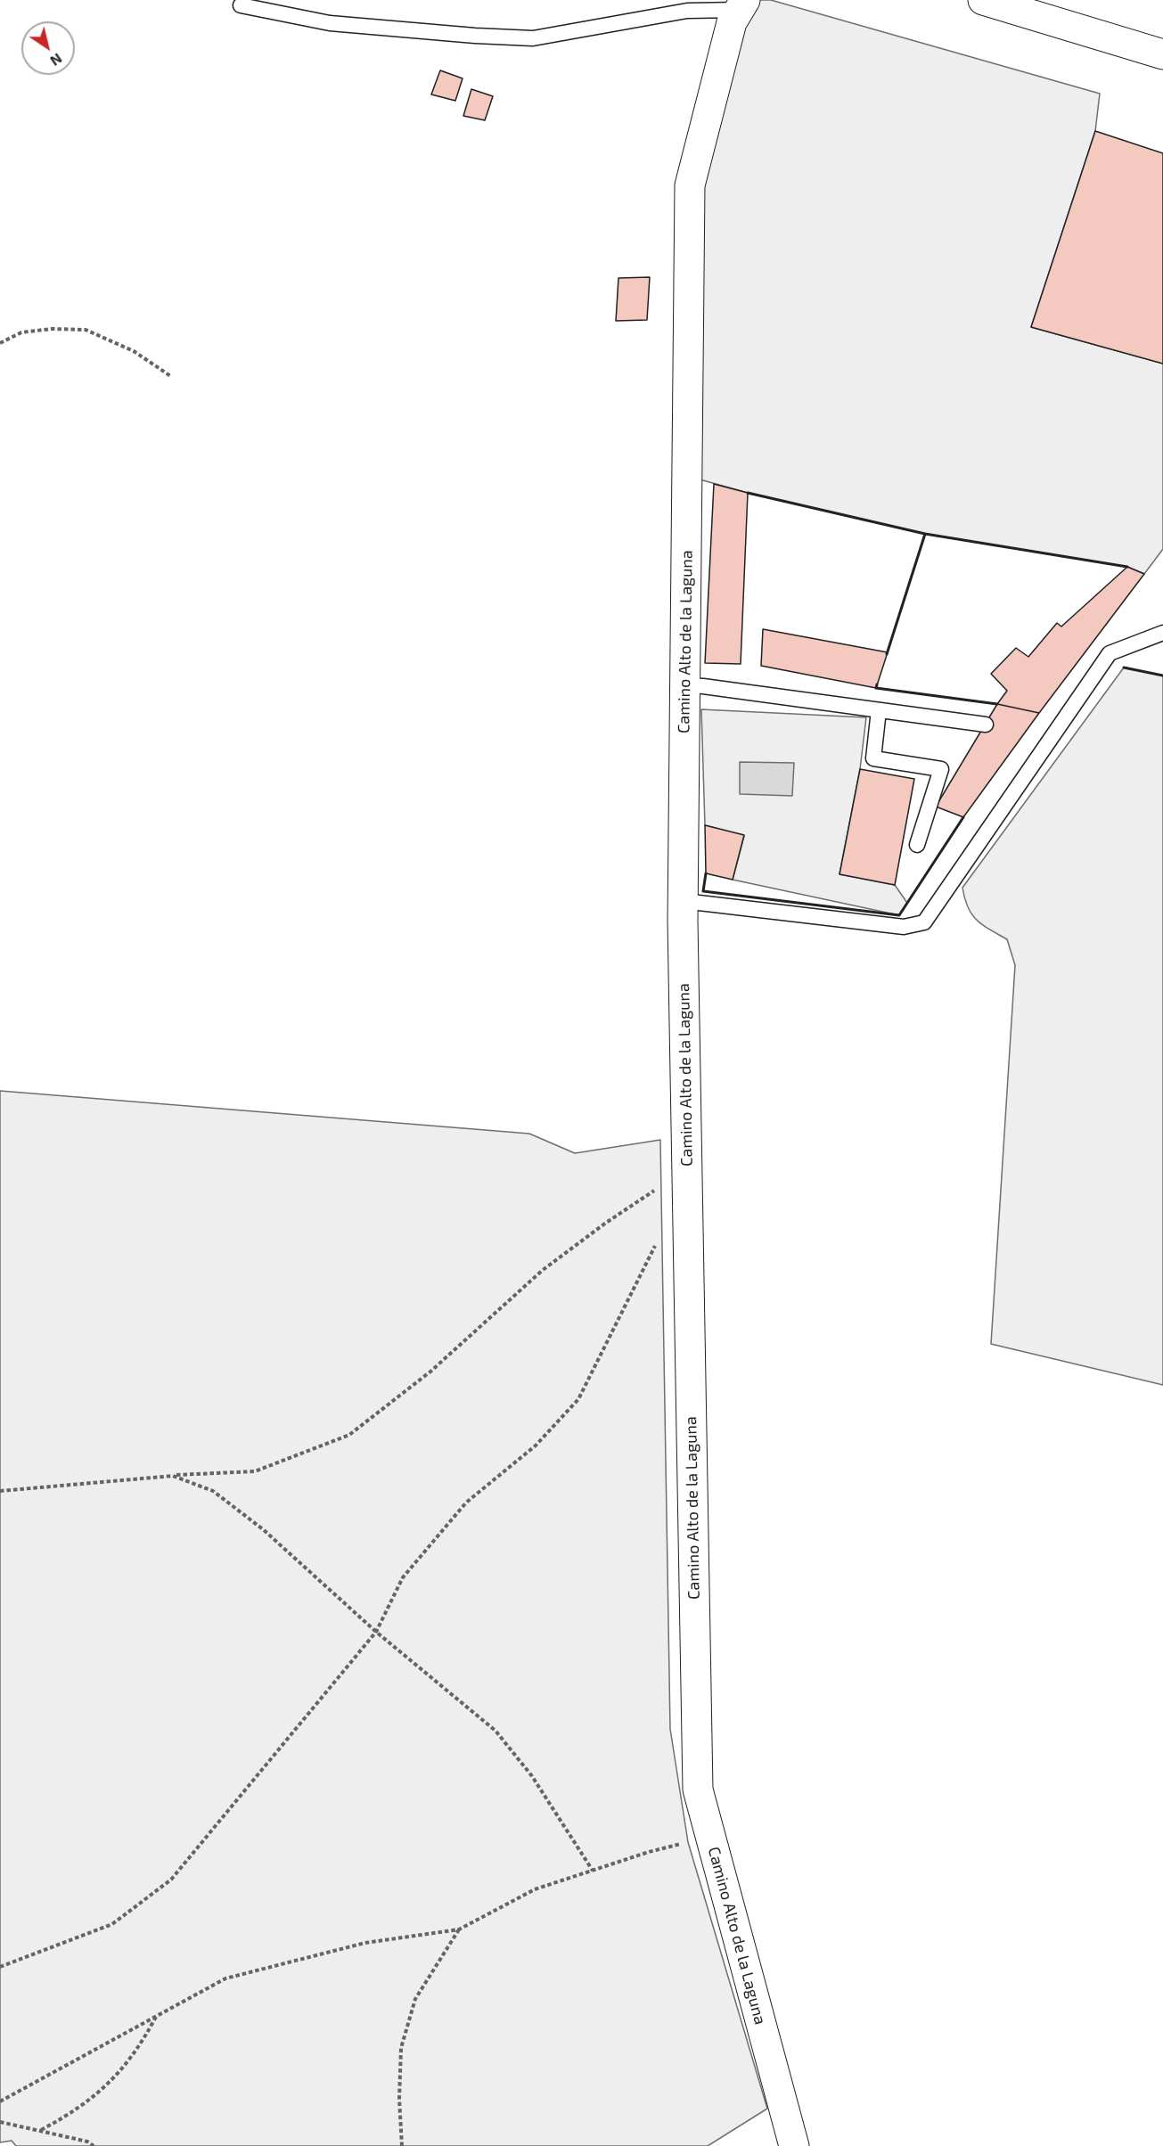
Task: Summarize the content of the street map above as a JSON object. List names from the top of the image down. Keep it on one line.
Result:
{"streets":{"street":["Camino Alto de la Laguna"]},"north":"bottom right"}
